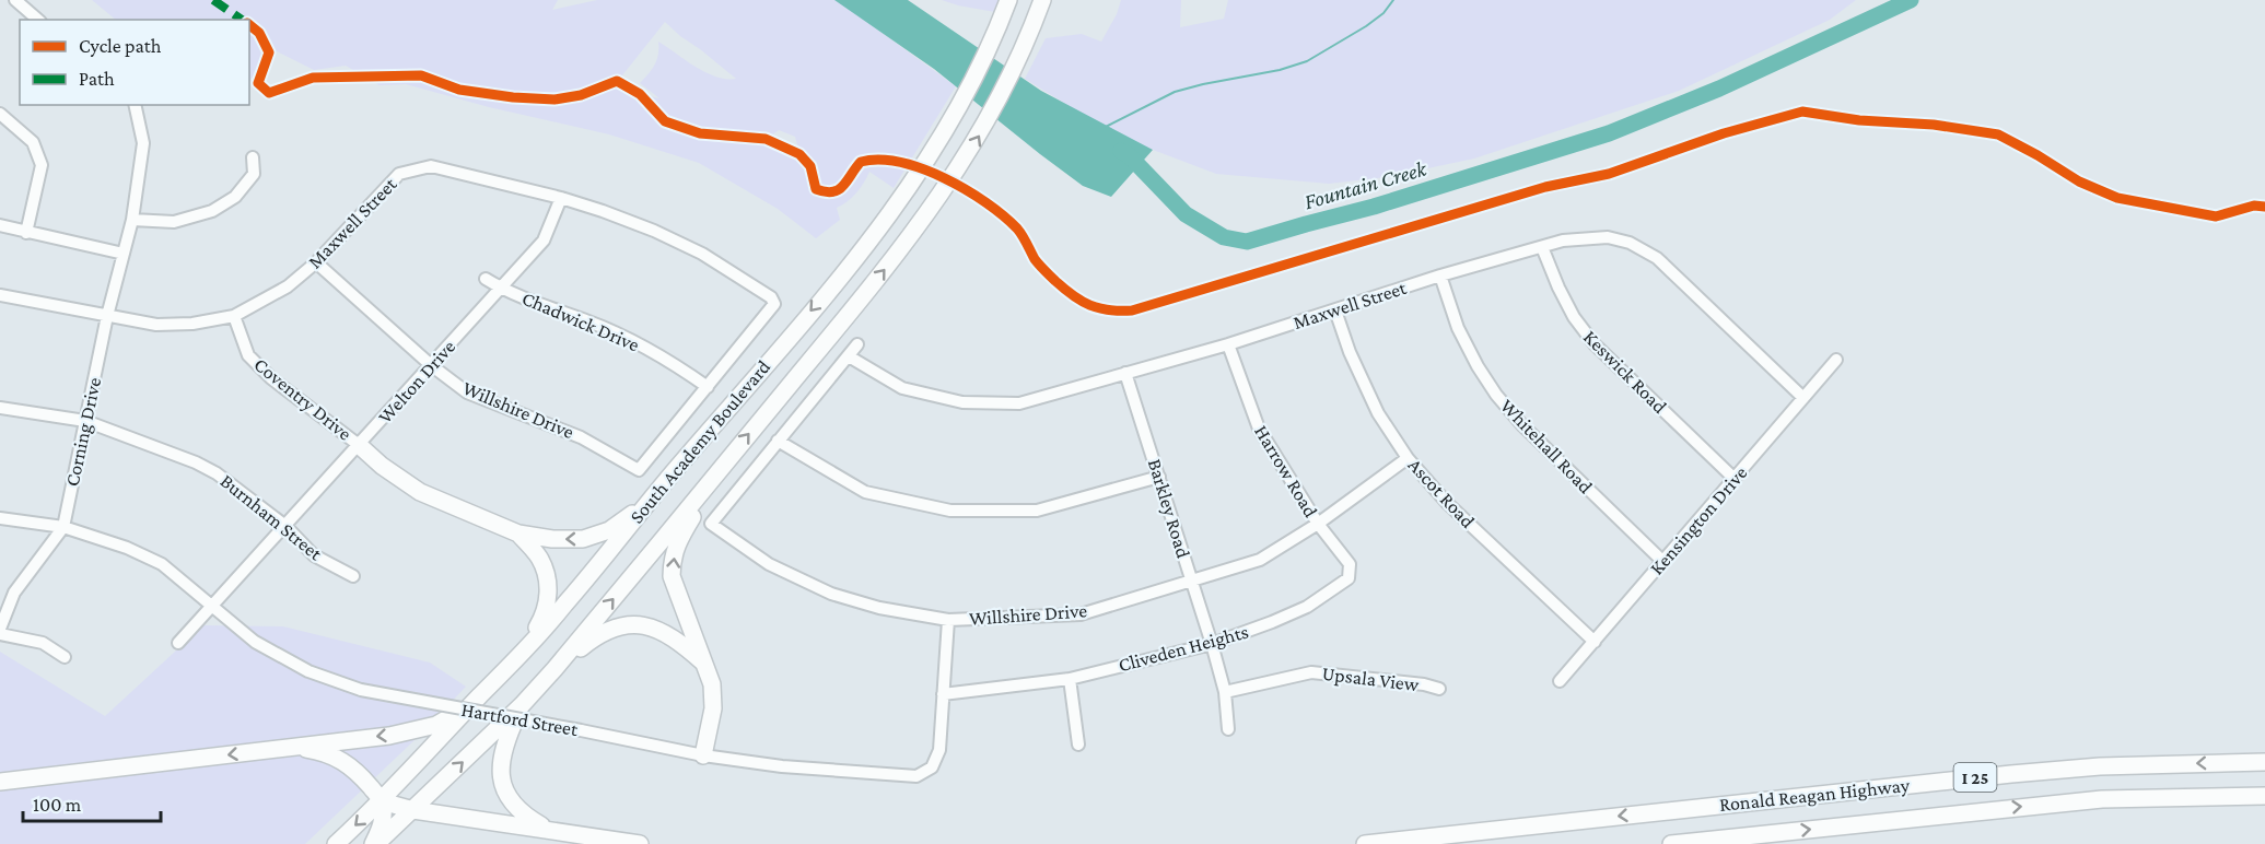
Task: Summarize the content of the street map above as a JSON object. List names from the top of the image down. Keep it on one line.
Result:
{"streets":{"highway":["South Academy Boulevard","I 25","Ronald Reagan Highway"],"street":["Maxwell Street","Chadwick Drive","Keswick Road","Welton Drive","Coventry Drive","Willshire Drive","Corning Drive","Whitehall Road","Harrow Road","Ascot Road","Barkley Road","Burnham Street","Kensington Drive","Cliveden Heights","Upsala View","Hartford Street"]},"crossings":[["Maxwell Street","Chadwick Drive"],["Maxwell Street","Keswick Road"],["Maxwell Street","Welton Drive"],["Maxwell Street","Coventry Drive"],["Maxwell Street","Willshire Drive"],["Maxwell Street","Corning Drive"],["Maxwell Street","Whitehall Road"],["Maxwell Street","Harrow Road"],["Maxwell Street","Ascot Road"],["Maxwell Street","Barkley Road"],["Maxwell Street","Kensington Drive"],["Chadwick Drive","Welton Drive"],["Chadwick Drive","Willshire Drive"],["Keswick Road","Kensington Drive"],["Welton Drive","Coventry Drive"],["Welton Drive","Willshire Drive"],["Welton Drive","Burnham Street"],["Welton Drive","Hartford Street"],["Willshire Drive","Harrow Road"],["Willshire Drive","Ascot Road"],["Willshire Drive","Barkley Road"],["Willshire Drive","Cliveden Heights"],["Willshire Drive","Hartford Street"],["Corning Drive","Burnham Street"],["Corning Drive","Hartford Street"],["Whitehall Road","Kensington Drive"],["Harrow Road","Cliveden Heights"],["Ascot Road","Kensington Drive"],["Barkley Road","Cliveden Heights"],["Barkley Road","Upsala View"],["Cliveden Heights","Hartford Street"]],"water":["Fountain Creek"],"legend":["Cycle path","Path"],"scale_bar":"100 m"}
